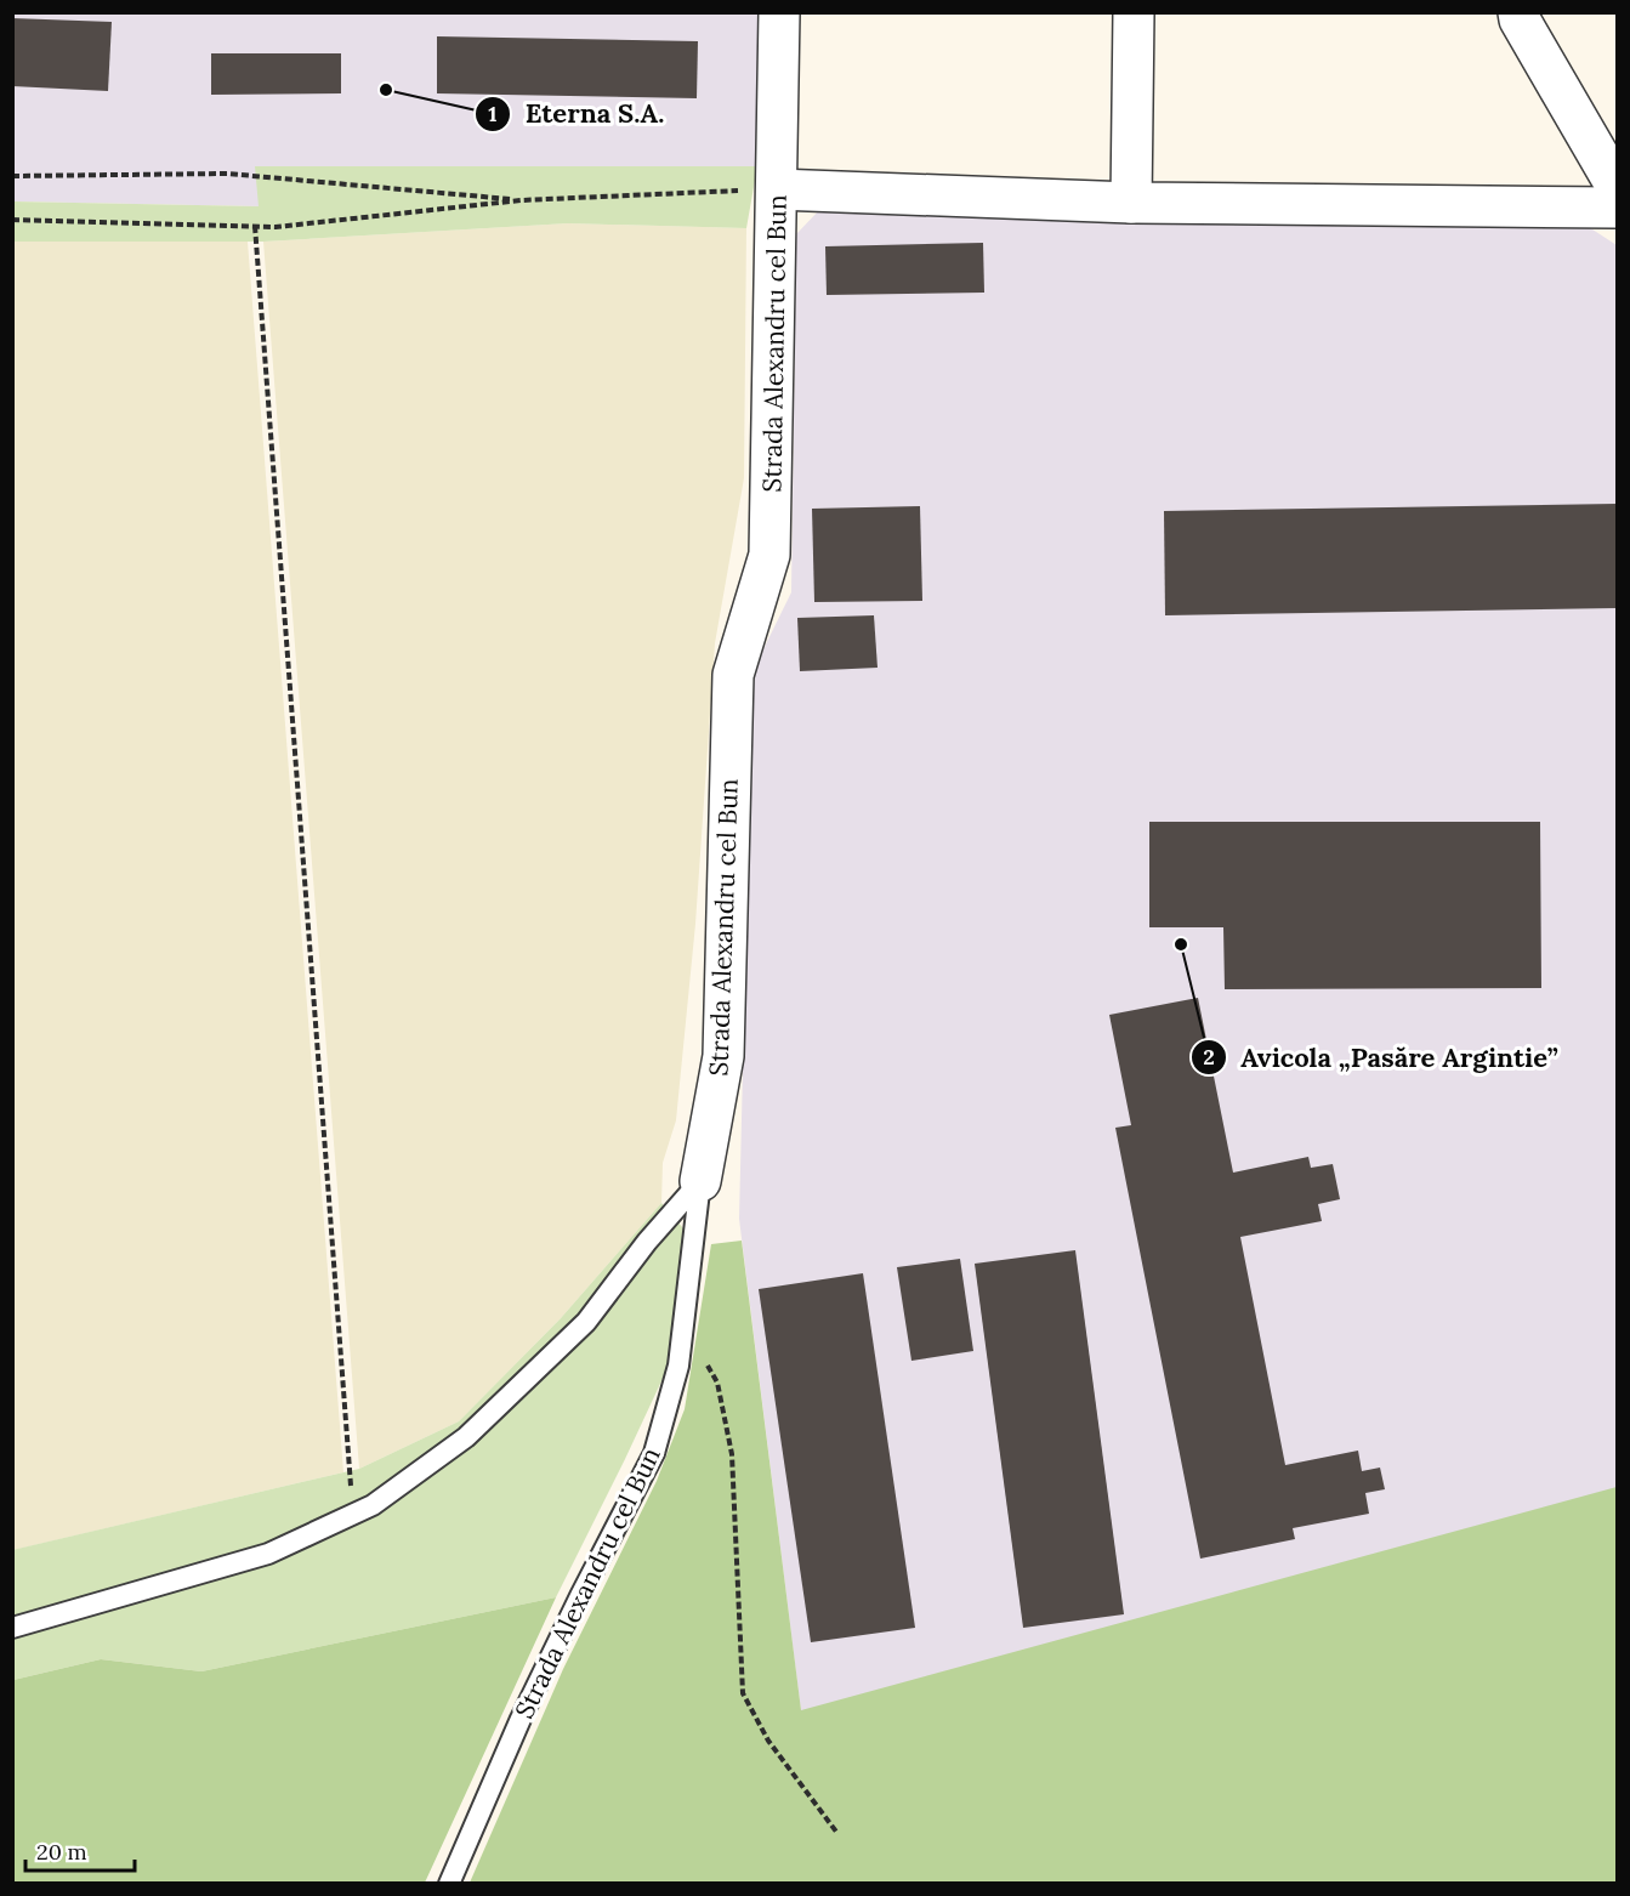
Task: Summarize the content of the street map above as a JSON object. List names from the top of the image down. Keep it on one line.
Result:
{"streets":{"street":["Strada Alexandru cel Bun"]},"places":["Eterna S.A.","Avicola „Pasăre Argintie”"],"scale_bar":"20 m"}
